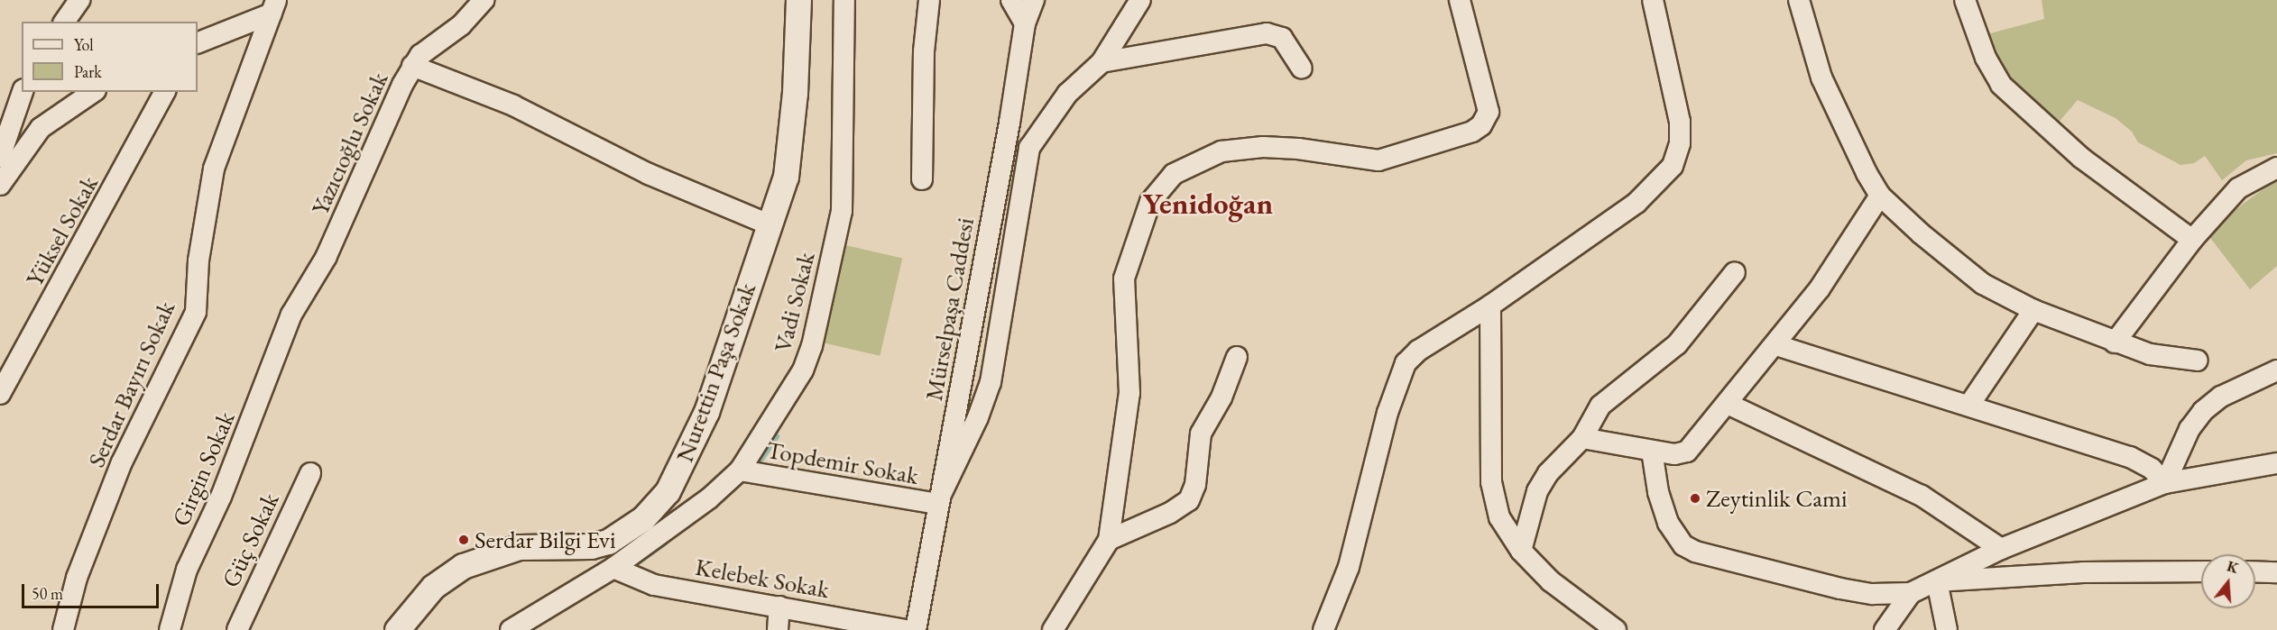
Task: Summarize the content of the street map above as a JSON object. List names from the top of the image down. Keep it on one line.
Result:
{"streets":{"street":["Yazıcıoğlu Sokak","Yüksel Sokak","Vadi Sokak","Mürselpaşa Caddesi","Nurettin Paşa Sokak","Serdar Bayırı Sokak","Topdemir Sokak","Girgin Sokak","Güç Sokak","Kelebek Sokak"]},"crossings":[["Yazıcıoğlu Sokak","Girgin Sokak"],["Vadi Sokak","Topdemir Sokak"],["Vadi Sokak","Kelebek Sokak"],["Mürselpaşa Caddesi","Topdemir Sokak"]],"districts":["Yenidoğan"],"places":["Zeytinlik Cami","Serdar Bilgi Evi"],"legend":["Yol","Park"],"scale_bar":"50 m","north":"top"}
